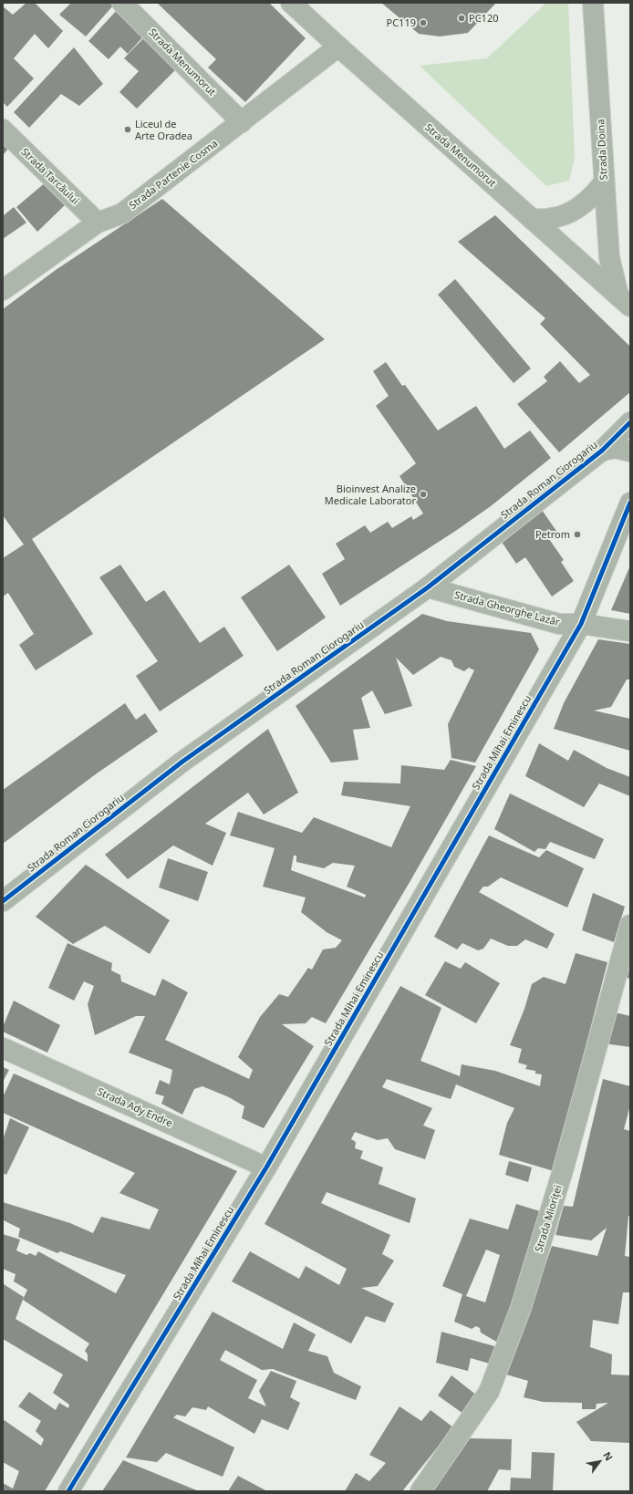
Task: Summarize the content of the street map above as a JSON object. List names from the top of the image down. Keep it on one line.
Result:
{"streets":{"street":["Strada Menumorut","Strada Doina","Strada Partenie Cosma","Strada Tarcăului","Strada Roman Ciorogariu","Strada Gheorghe Lazăr","Strada Mihai Eminescu","Strada Ady Endre","Strada Mioriței"]},"crossings":[["Strada Menumorut","Strada Doina"],["Strada Menumorut","Strada Partenie Cosma"],["Strada Partenie Cosma","Strada Tarcăului"],["Strada Roman Ciorogariu","Strada Gheorghe Lazăr"],["Strada Gheorghe Lazăr","Strada Mihai Eminescu"],["Strada Mihai Eminescu","Strada Ady Endre"]],"places":["PC120","PC119","Liceul de Arte Oradea","Bioinvest Analize Medicale Laborator","Petrom"],"north":"top right"}
